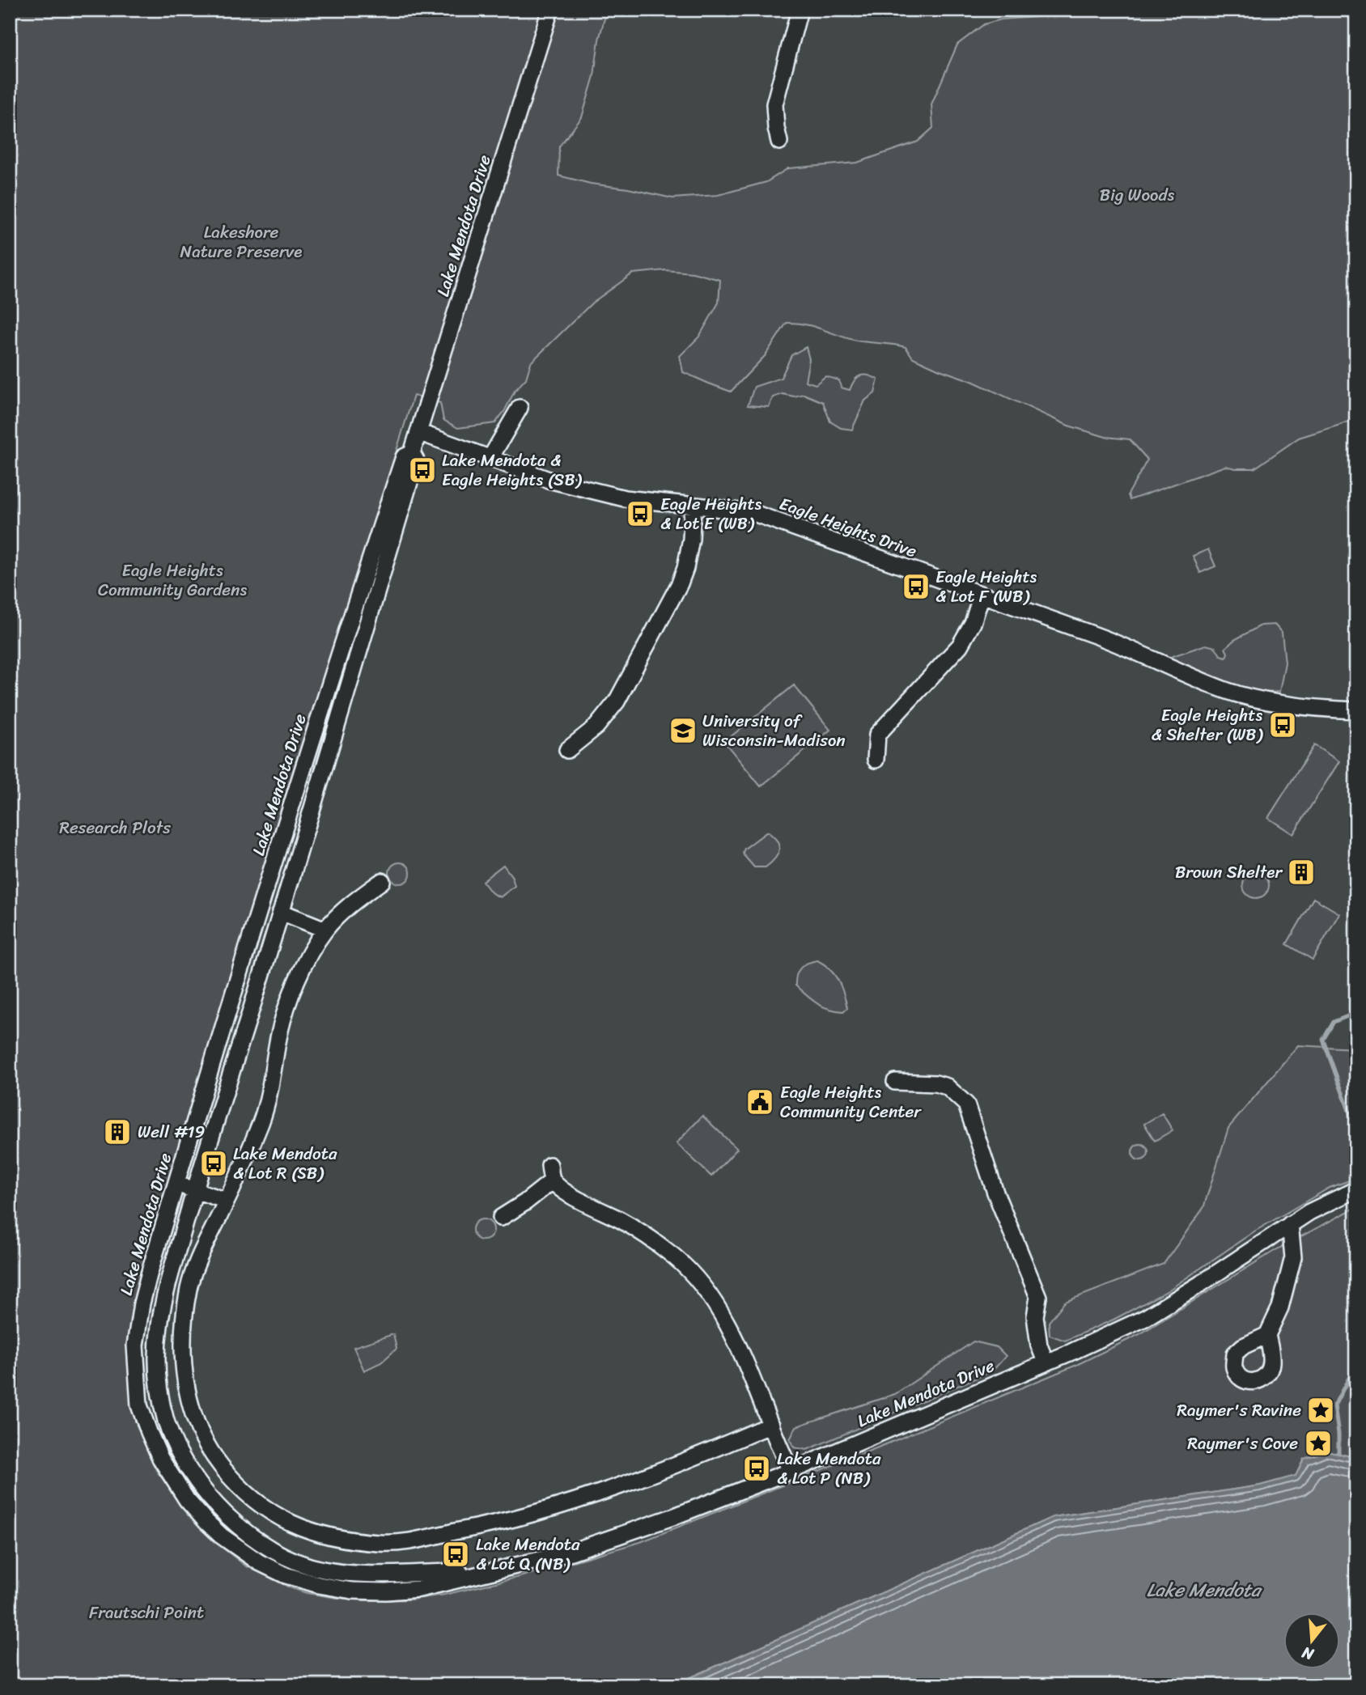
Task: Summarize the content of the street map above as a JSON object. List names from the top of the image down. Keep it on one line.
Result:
{"streets":{"street":["Lake Mendota Drive","Eagle Heights Drive"]},"crossings":[["Lake Mendota Drive","Eagle Heights Drive"]],"water":["Lake Mendota"],"parks":["Big Woods","Lakeshore Nature Preserve","Eagle Heights Community Gardens","Research Plots","Frautschi Point"],"places":{"bus stop":["Lake Mendota & Eagle Heights (SB)","Eagle Heights & Lot E (WB)","Eagle Heights & Lot F (WB)","Eagle Heights & Shelter (WB)","Lake Mendota & Lot R (SB)","Lake Mendota & Lot P (NB)","Lake Mendota & Lot Q (NB)"],"school or university":["University of Wisconsin-Madison"],"building":["Brown Shelter","Well #19"],"public building":["Eagle Heights Community Center"],"place":["Raymer's Ravine","Raymer's Cove"]},"north":"bottom"}
